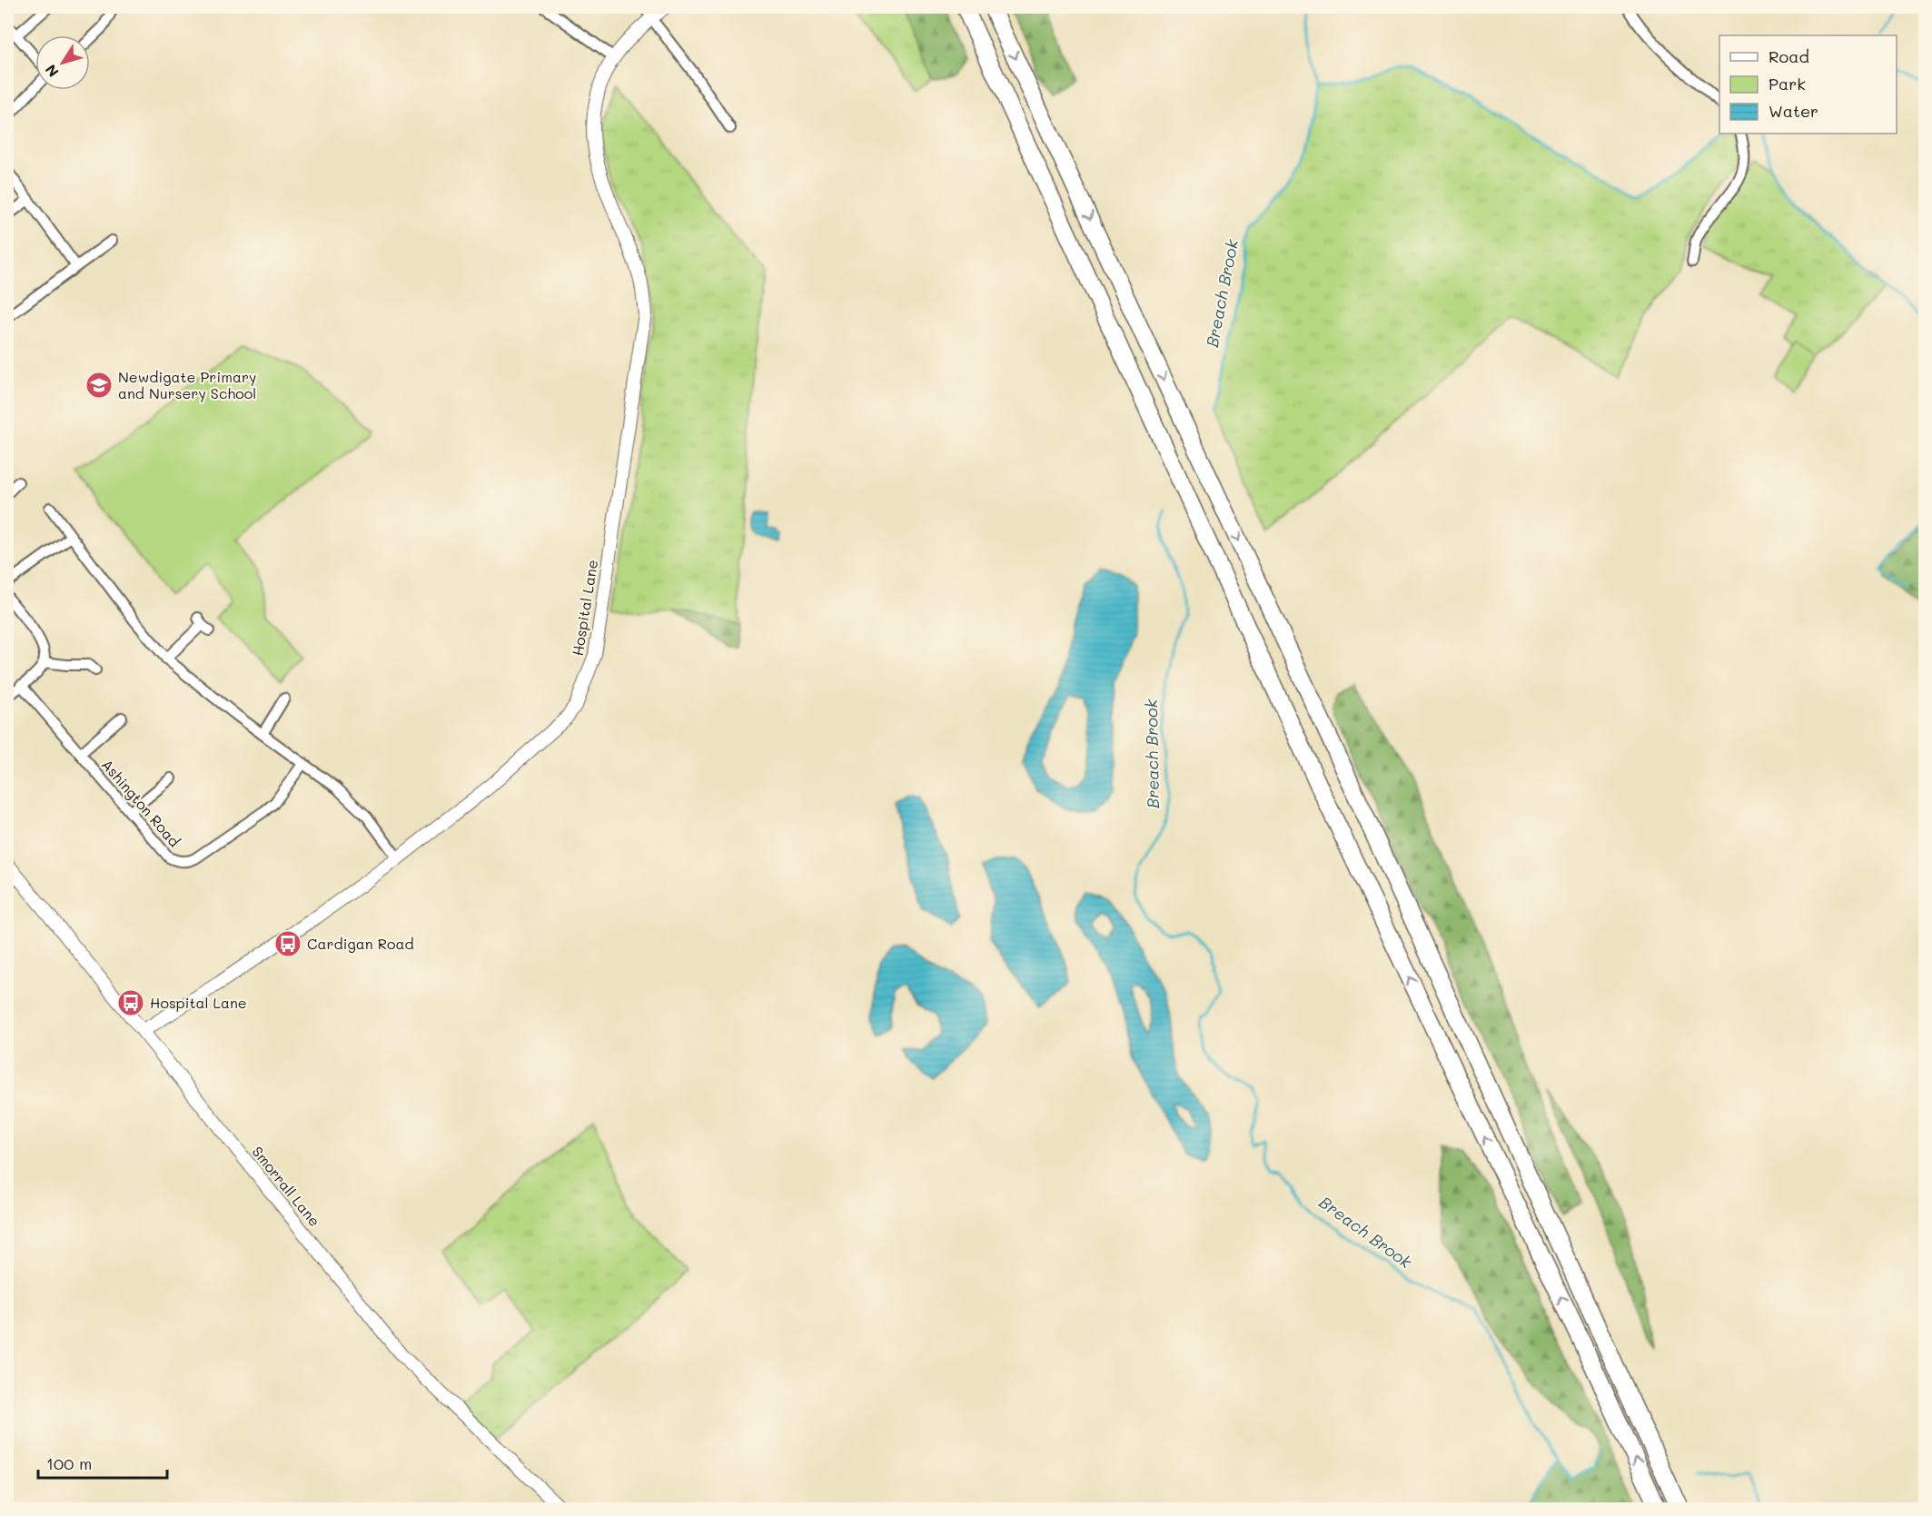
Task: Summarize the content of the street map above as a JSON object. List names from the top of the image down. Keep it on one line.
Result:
{"streets":{"street":["Hospital Lane","Ashington Road","Smorrall Lane"]},"crossings":[["Hospital Lane","Smorrall Lane"]],"water":["Breach Brook"],"places":{"school or university":["Newdigate Primary and Nursery School"],"bus stop":["Cardigan Road","Hospital Lane"]},"legend":["Road","Park","Water"],"scale_bar":"100 m","north":"bottom left"}
